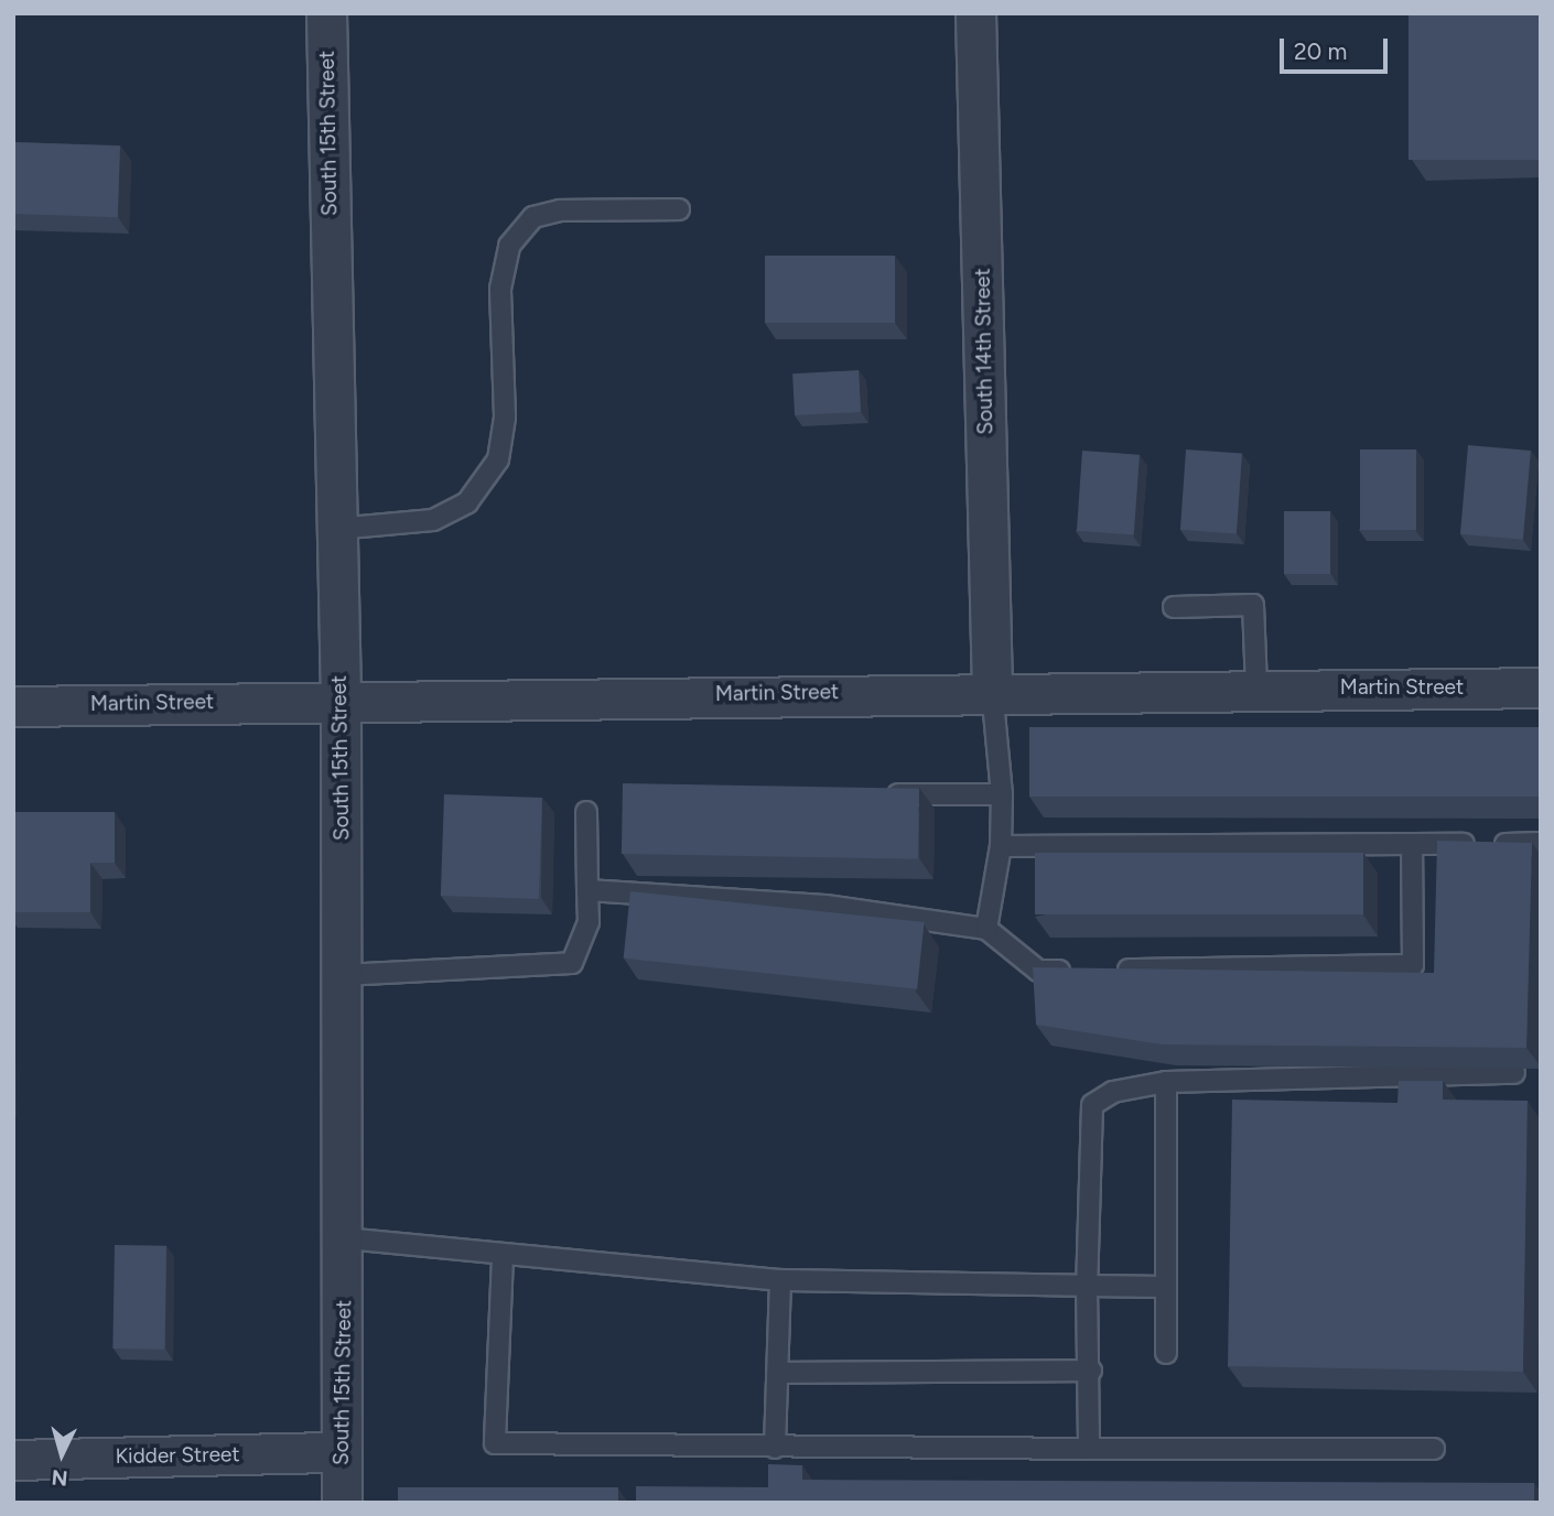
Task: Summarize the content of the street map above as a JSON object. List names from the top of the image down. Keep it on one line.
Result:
{"streets":{"street":["South 15th Street","South 14th Street","Martin Street","Kidder Street"]},"crossings":[["South 15th Street","Martin Street"],["South 15th Street","Kidder Street"],["South 14th Street","Martin Street"]],"scale_bar":"20 m","north":"bottom"}
